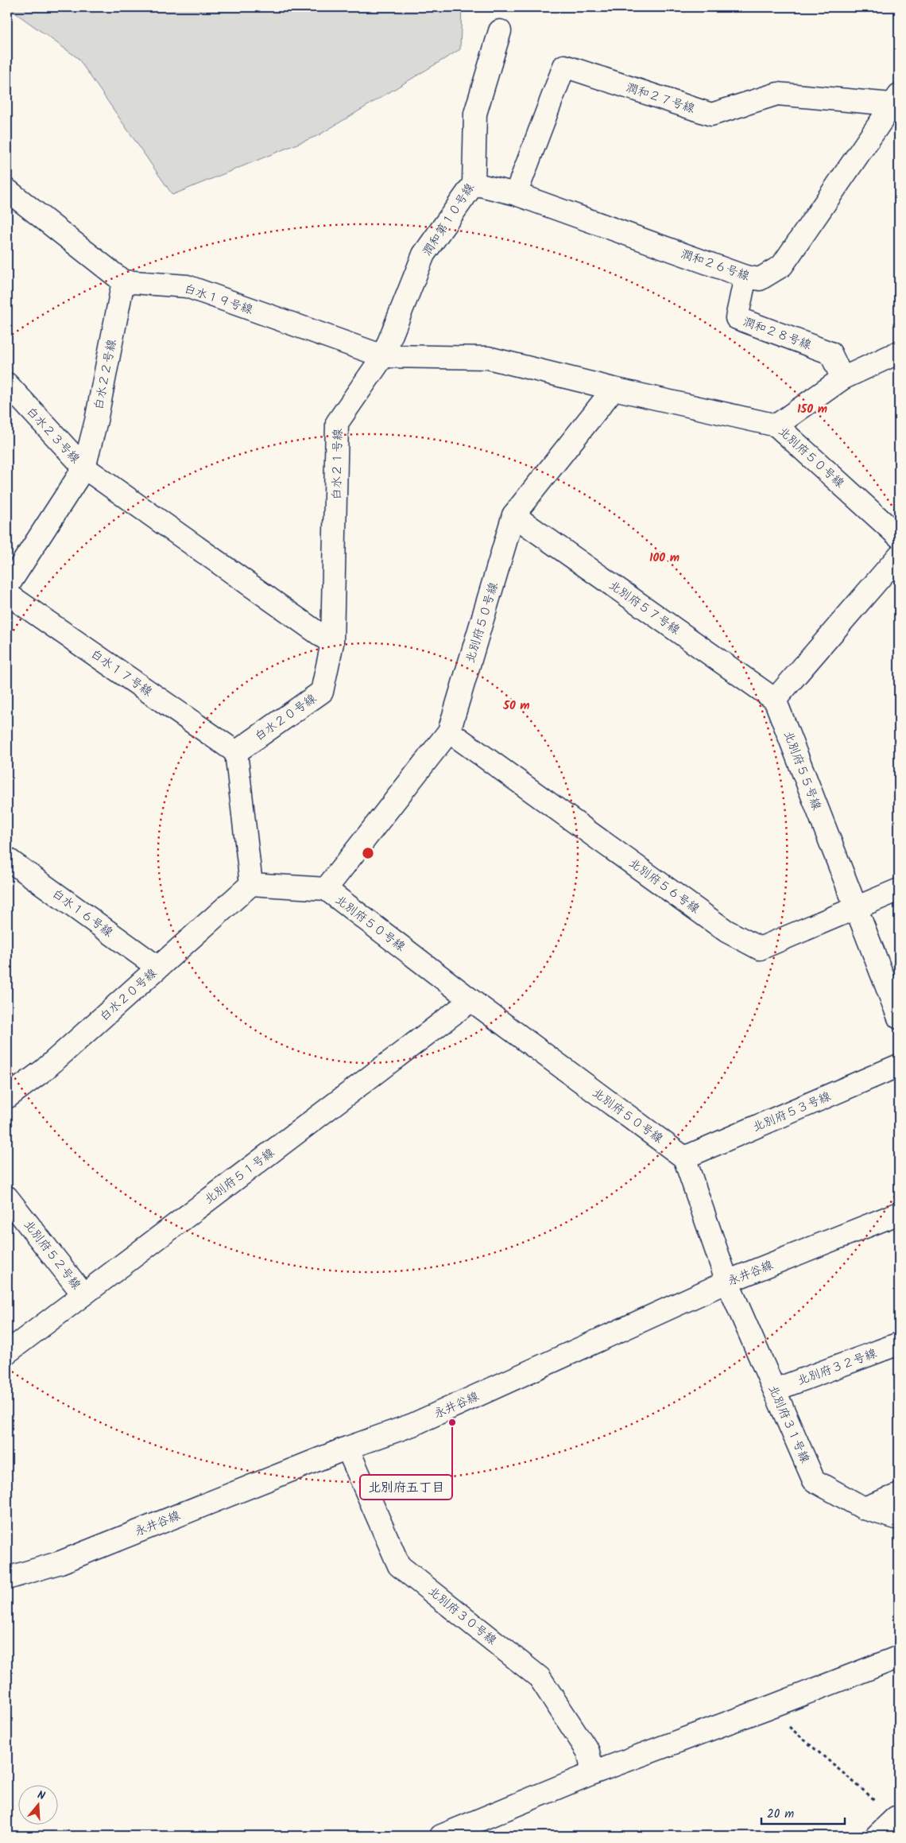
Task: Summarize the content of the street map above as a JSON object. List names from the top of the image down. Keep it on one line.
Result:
{"streets":{"street":["潤和２７号線","潤和第１０号線","潤和２６号線","白水１９号線","潤和２８号線","白水２２号線","白水２３号線","北別府５０号線","白水２１号線","北別府５７号線","白水１７号線","白水２０号線","北別府５５号線","北別府５６号線","白水１６号線","北別府５３号線","北別府５１号線","北別府５２号線","永井谷線","北別府３２号線","北別府３１号線","北別府３０号線"]},"crossings":[["潤和２７号線","潤和２６号線"],["潤和第１０号線","潤和２６号線"],["潤和第１０号線","白水１９号線"],["潤和第１０号線","北別府５０号線"],["潤和第１０号線","白水２１号線"],["潤和２６号線","潤和２８号線"],["白水１９号線","白水２２号線"],["白水１９号線","北別府５０号線"],["白水１９号線","白水２１号線"],["白水２２号線","白水２３号線"],["北別府５０号線","白水２１号線"],["北別府５０号線","北別府５７号線"],["北別府５０号線","北別府５６号線"],["北別府５０号線","北別府５３号線"],["北別府５０号線","北別府５１号線"],["白水２１号線","白水２０号線"],["北別府５７号線","北別府５５号線"],["白水１７号線","白水２０号線"],["白水２０号線","白水１６号線"],["北別府５５号線","北別府５６号線"],["北別府５１号線","北別府５２号線"],["永井谷線","北別府３１号線"],["永井谷線","北別府３０号線"],["北別府３２号線","北別府３１号線"]],"places":["北別府五丁目"],"scale_bar":"20 m","north":"top","rings":["150 m","100 m","50 m"]}
